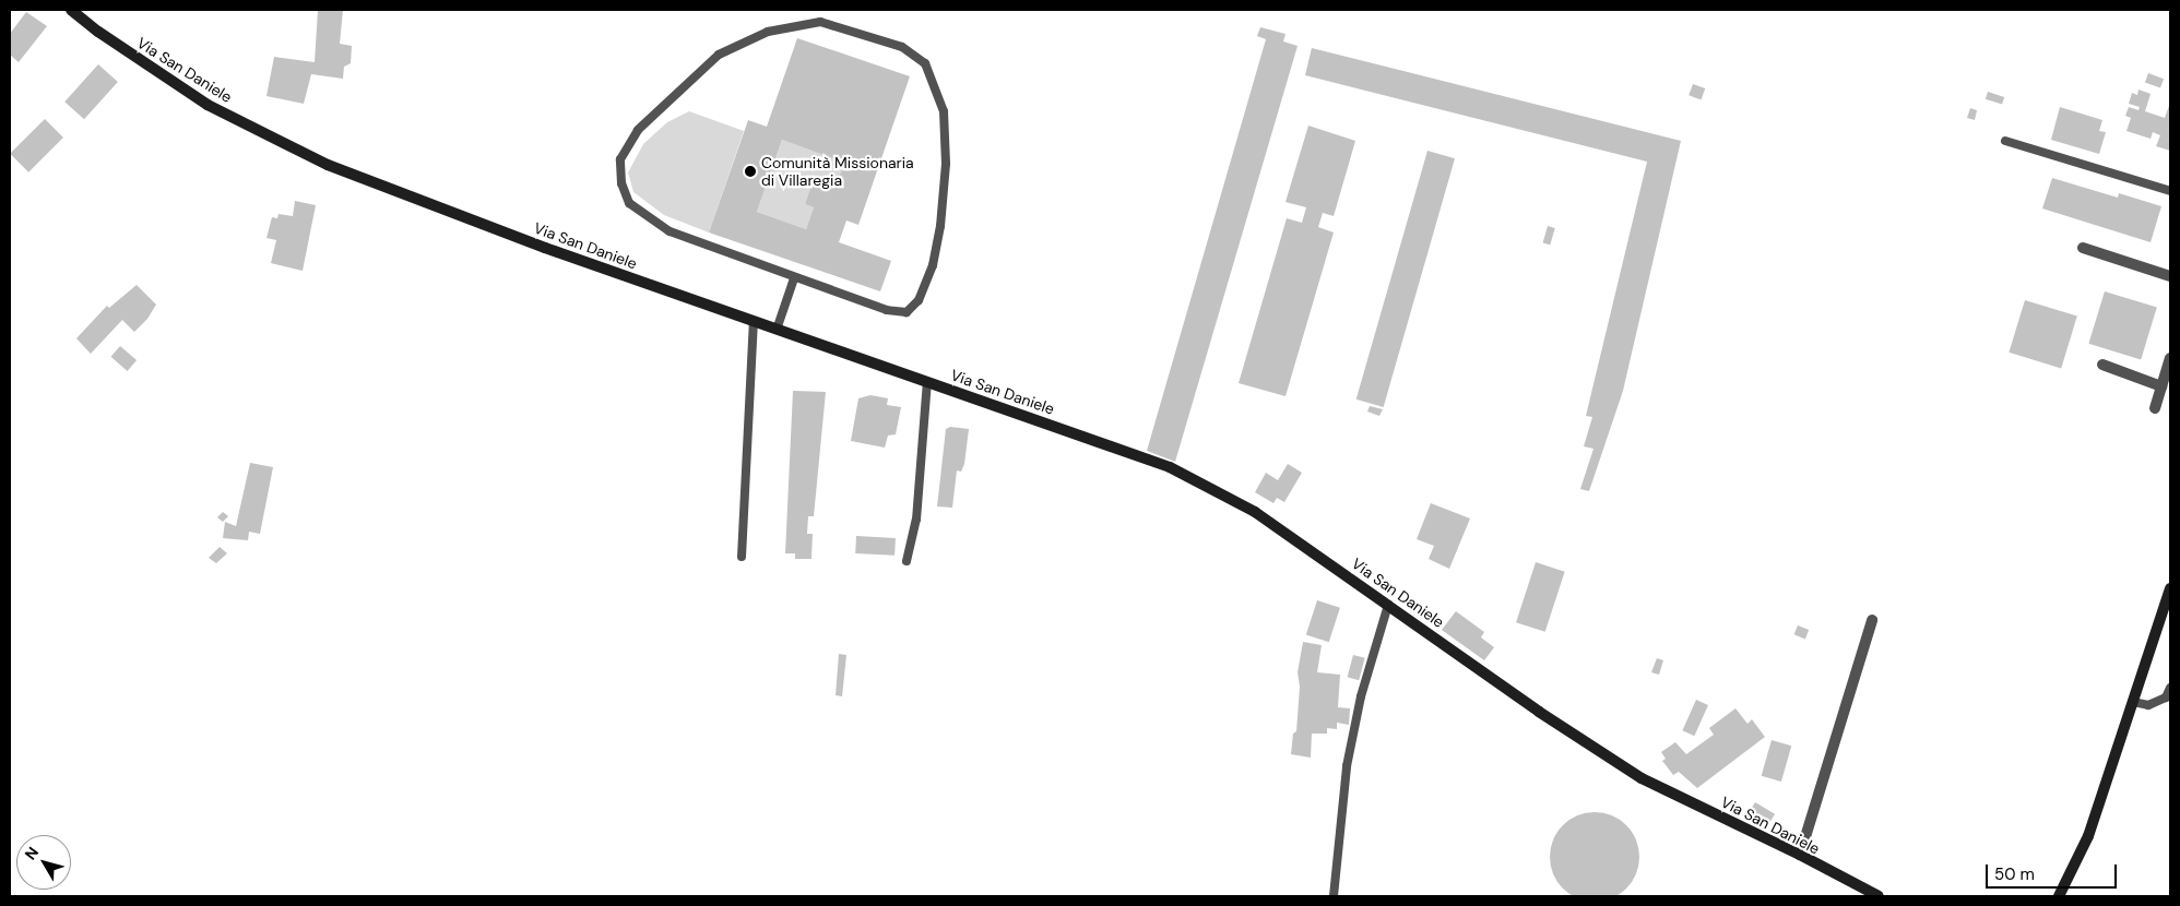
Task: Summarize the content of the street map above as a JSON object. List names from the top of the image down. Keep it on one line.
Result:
{"streets":{"street":["Via San Daniele"]},"places":["Comunità Missionaria di Villaregia"],"scale_bar":"50 m","north":"top left"}
